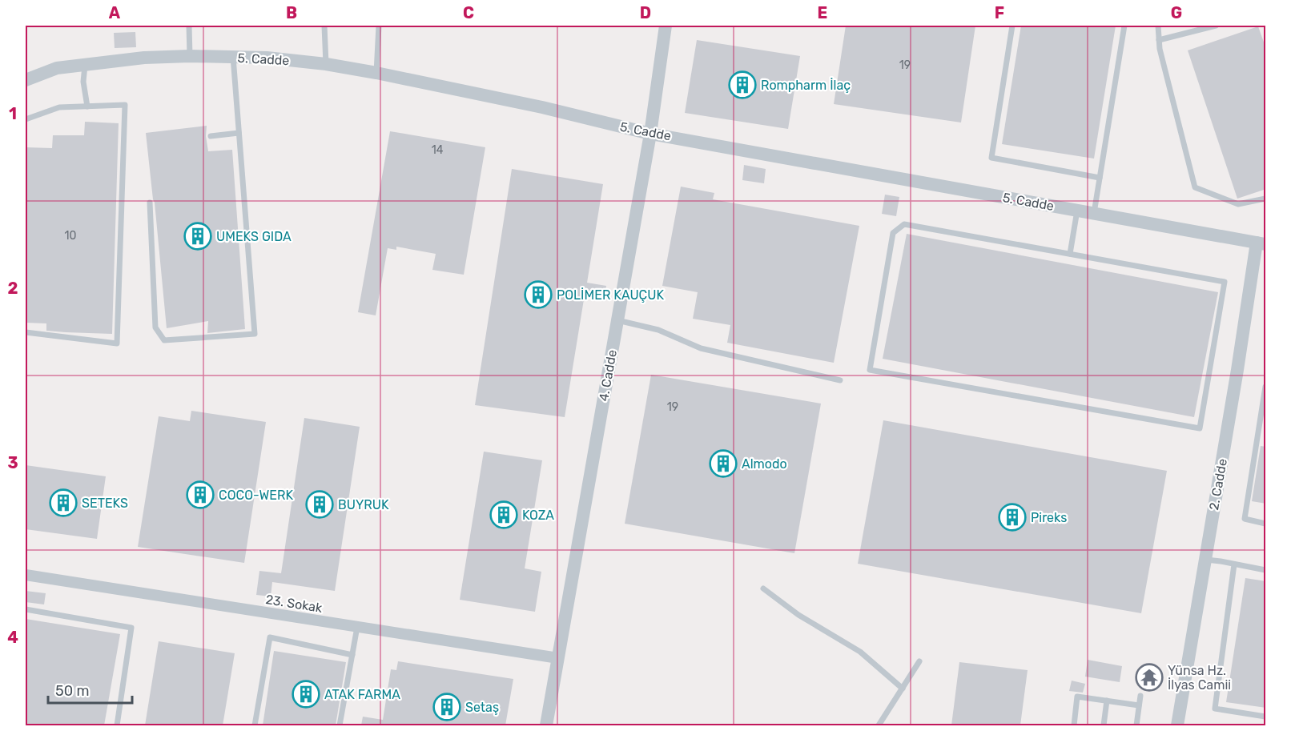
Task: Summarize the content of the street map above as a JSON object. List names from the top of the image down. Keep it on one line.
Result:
{"streets":{"street":["5. Cadde","4. Cadde","2. Cadde","23. Sokak"]},"crossings":[["5. Cadde","4. Cadde"],["5. Cadde","2. Cadde"],["4. Cadde","23. Sokak"]],"places":{"building":["Rompharm İlaç","UMEKS GIDA","POLİMER KAUÇUK","Almodo","COCO-WERK","SETEKS","BUYRUK","KOZA","Pireks","ATAK FARMA","Setaş"],"temple":["Yünsa Hz. İlyas Camii"]},"house_numbers":["19","14","10","19"],"scale_bar":"50 m","grid":{"columns":["A","B","C","D","E","F","G"],"rows":["1","2","3","4"]}}
